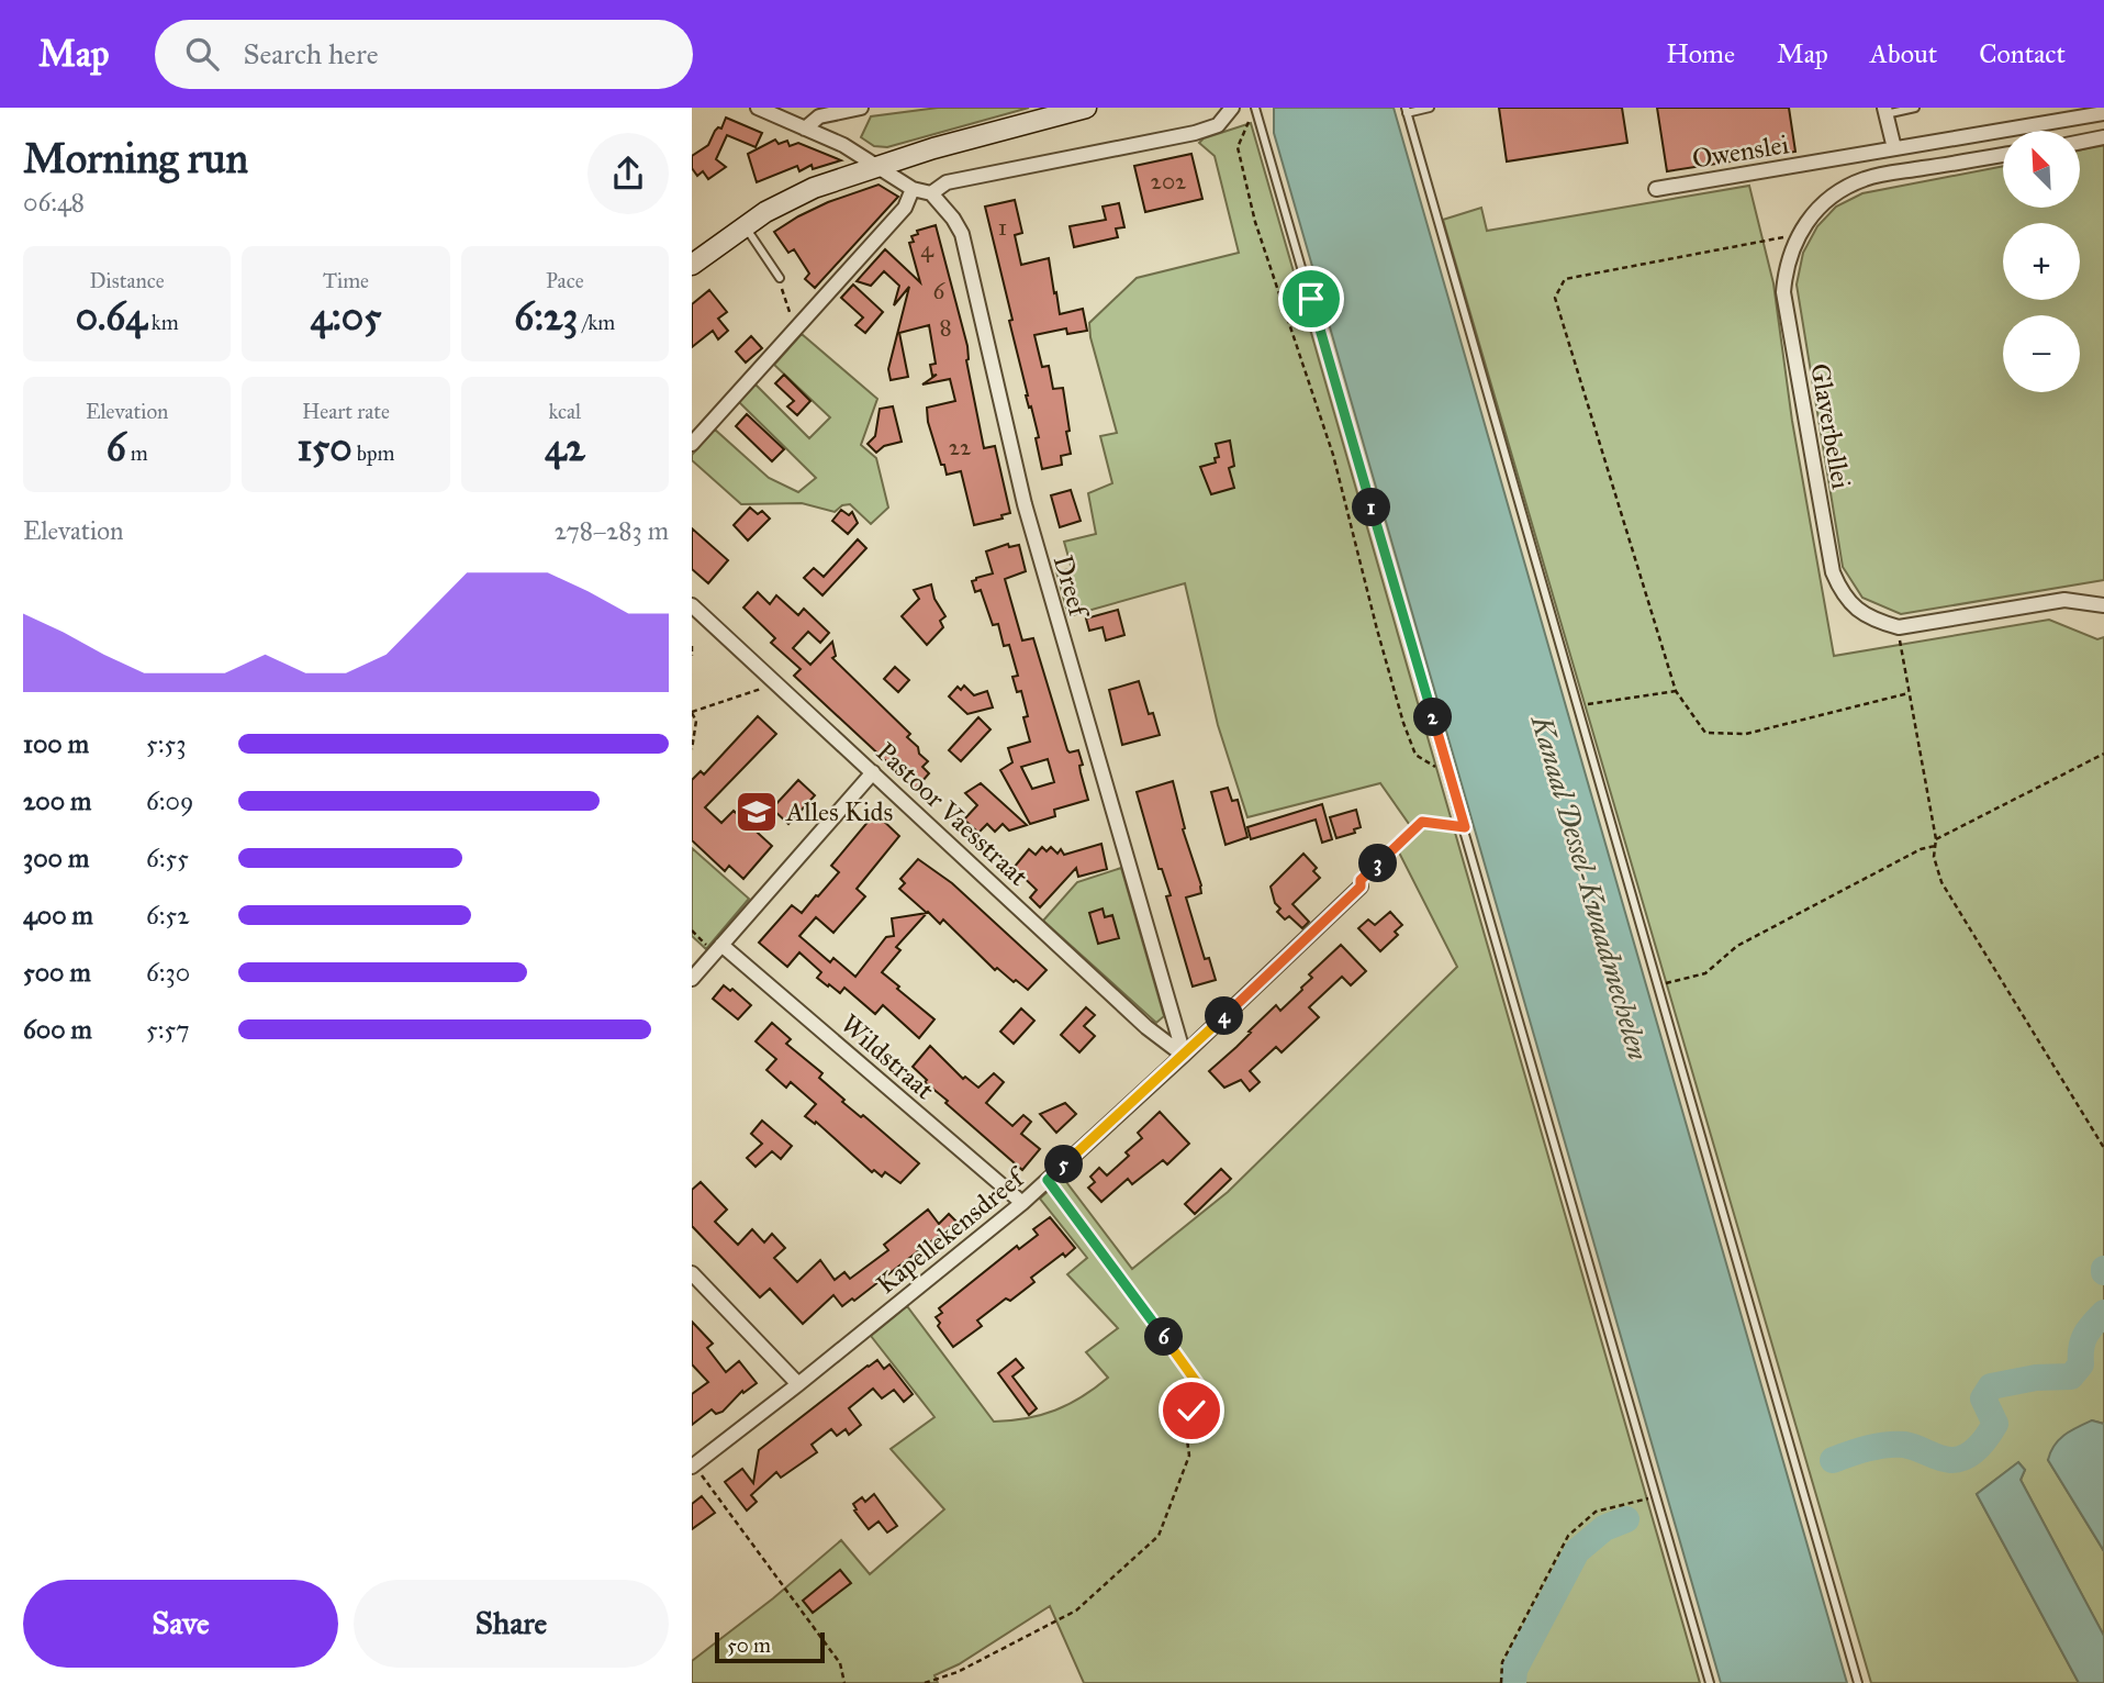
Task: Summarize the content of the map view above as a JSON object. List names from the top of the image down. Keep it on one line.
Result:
{"streets":{"street":["Owenslei","Glaverbellei","Dreef","Pastoor Vaesstraat","Wildstraat","Kapellekensdreef"]},"crossings":[["Dreef","Pastoor Vaesstraat"],["Dreef","Kapellekensdreef"],["Pastoor Vaesstraat","Kapellekensdreef"],["Wildstraat","Kapellekensdreef"]],"water":["Kanaal Dessel-Kwaadmechelen"],"places":{"school or university":["Alles Kids"]},"house_numbers":["202","1","4","6","8","22"],"scale_bar":"50 m","north":"top left","page":{"header":"Map","search":"Search here","nav":["Home","Map","About","Contact"],"heading":["Morning run","06:48"],"map_buttons":["+","−"],"stats":[["Distance","0.64 km"],["Time","4:05"],["Pace","6:23 /km"],["Elevation","6 m"],["Heart rate","150 bpm"],["kcal","42"]],"pins":["1","2","3","4","5","6"],"chart":["Elevation","278–283 m"],"list":[{"name":"100 m","note":"5:53"},{"name":"200 m","note":"6:09"},{"name":"300 m","note":"6:55"},{"name":"400 m","note":"6:52"},{"name":"500 m","note":"6:30"},{"name":"600 m","note":"5:57"}],"buttons":["Save","Share"],"scale":"50 m"}}
